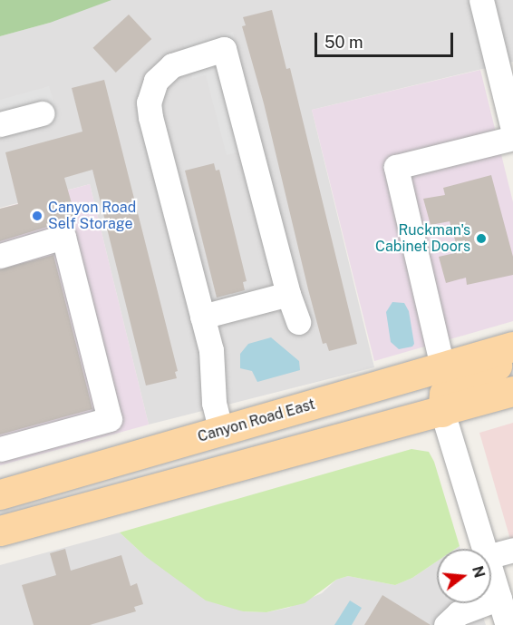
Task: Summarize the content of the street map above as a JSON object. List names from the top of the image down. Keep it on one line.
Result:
{"streets":{"main road":["Canyon Road East"]},"places":["Canyon Road Self Storage","Ruckman's Cabinet Doors"],"scale_bar":"50 m","north":"right"}
